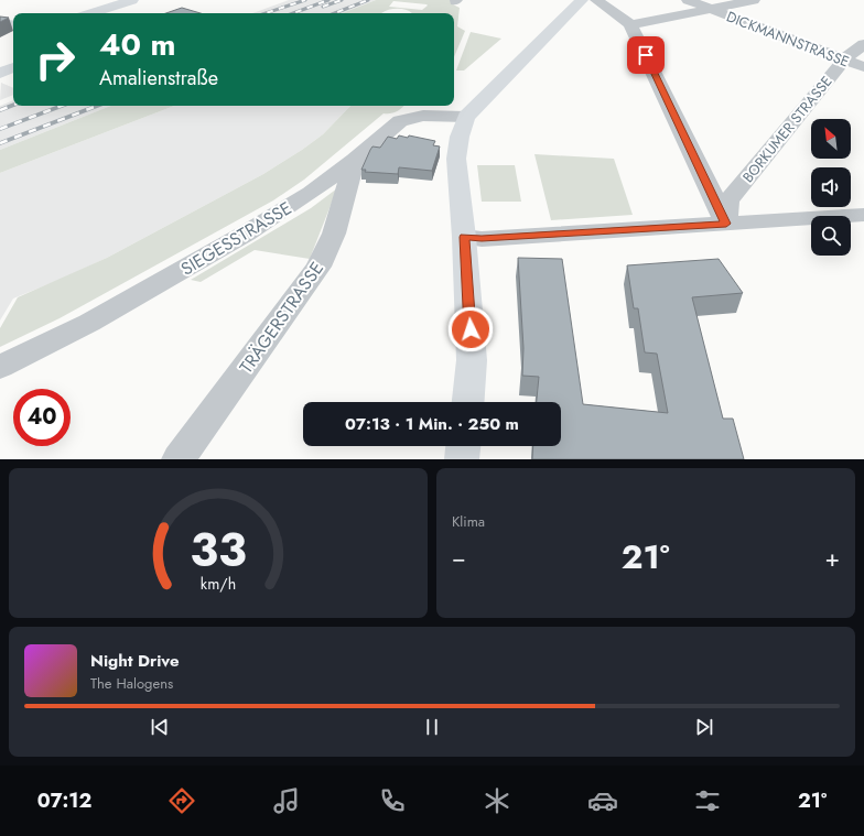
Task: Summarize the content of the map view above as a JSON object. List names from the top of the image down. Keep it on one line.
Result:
{"streets":{"street":["DICKMANNSTRASSE","BORKUMER STRASSE","SIEGESSTRASSE","TRÄGERSTRASSE"]},"crossings":[["DICKMANNSTRASSE","BORKUMER STRASSE"],["SIEGESSTRASSE","TRÄGERSTRASSE"]],"north":"top left","page":{"turn":["40 m","Amalienstraße"],"limit":"40","trip":"07:13 · 1 Min. · 250 m","tile":"Klima","heat":["−","21°","+"],"song":["Night Drive","The Halogens"],"tabs":["07:12","21°"],"gauge":["33","km/h"]}}
